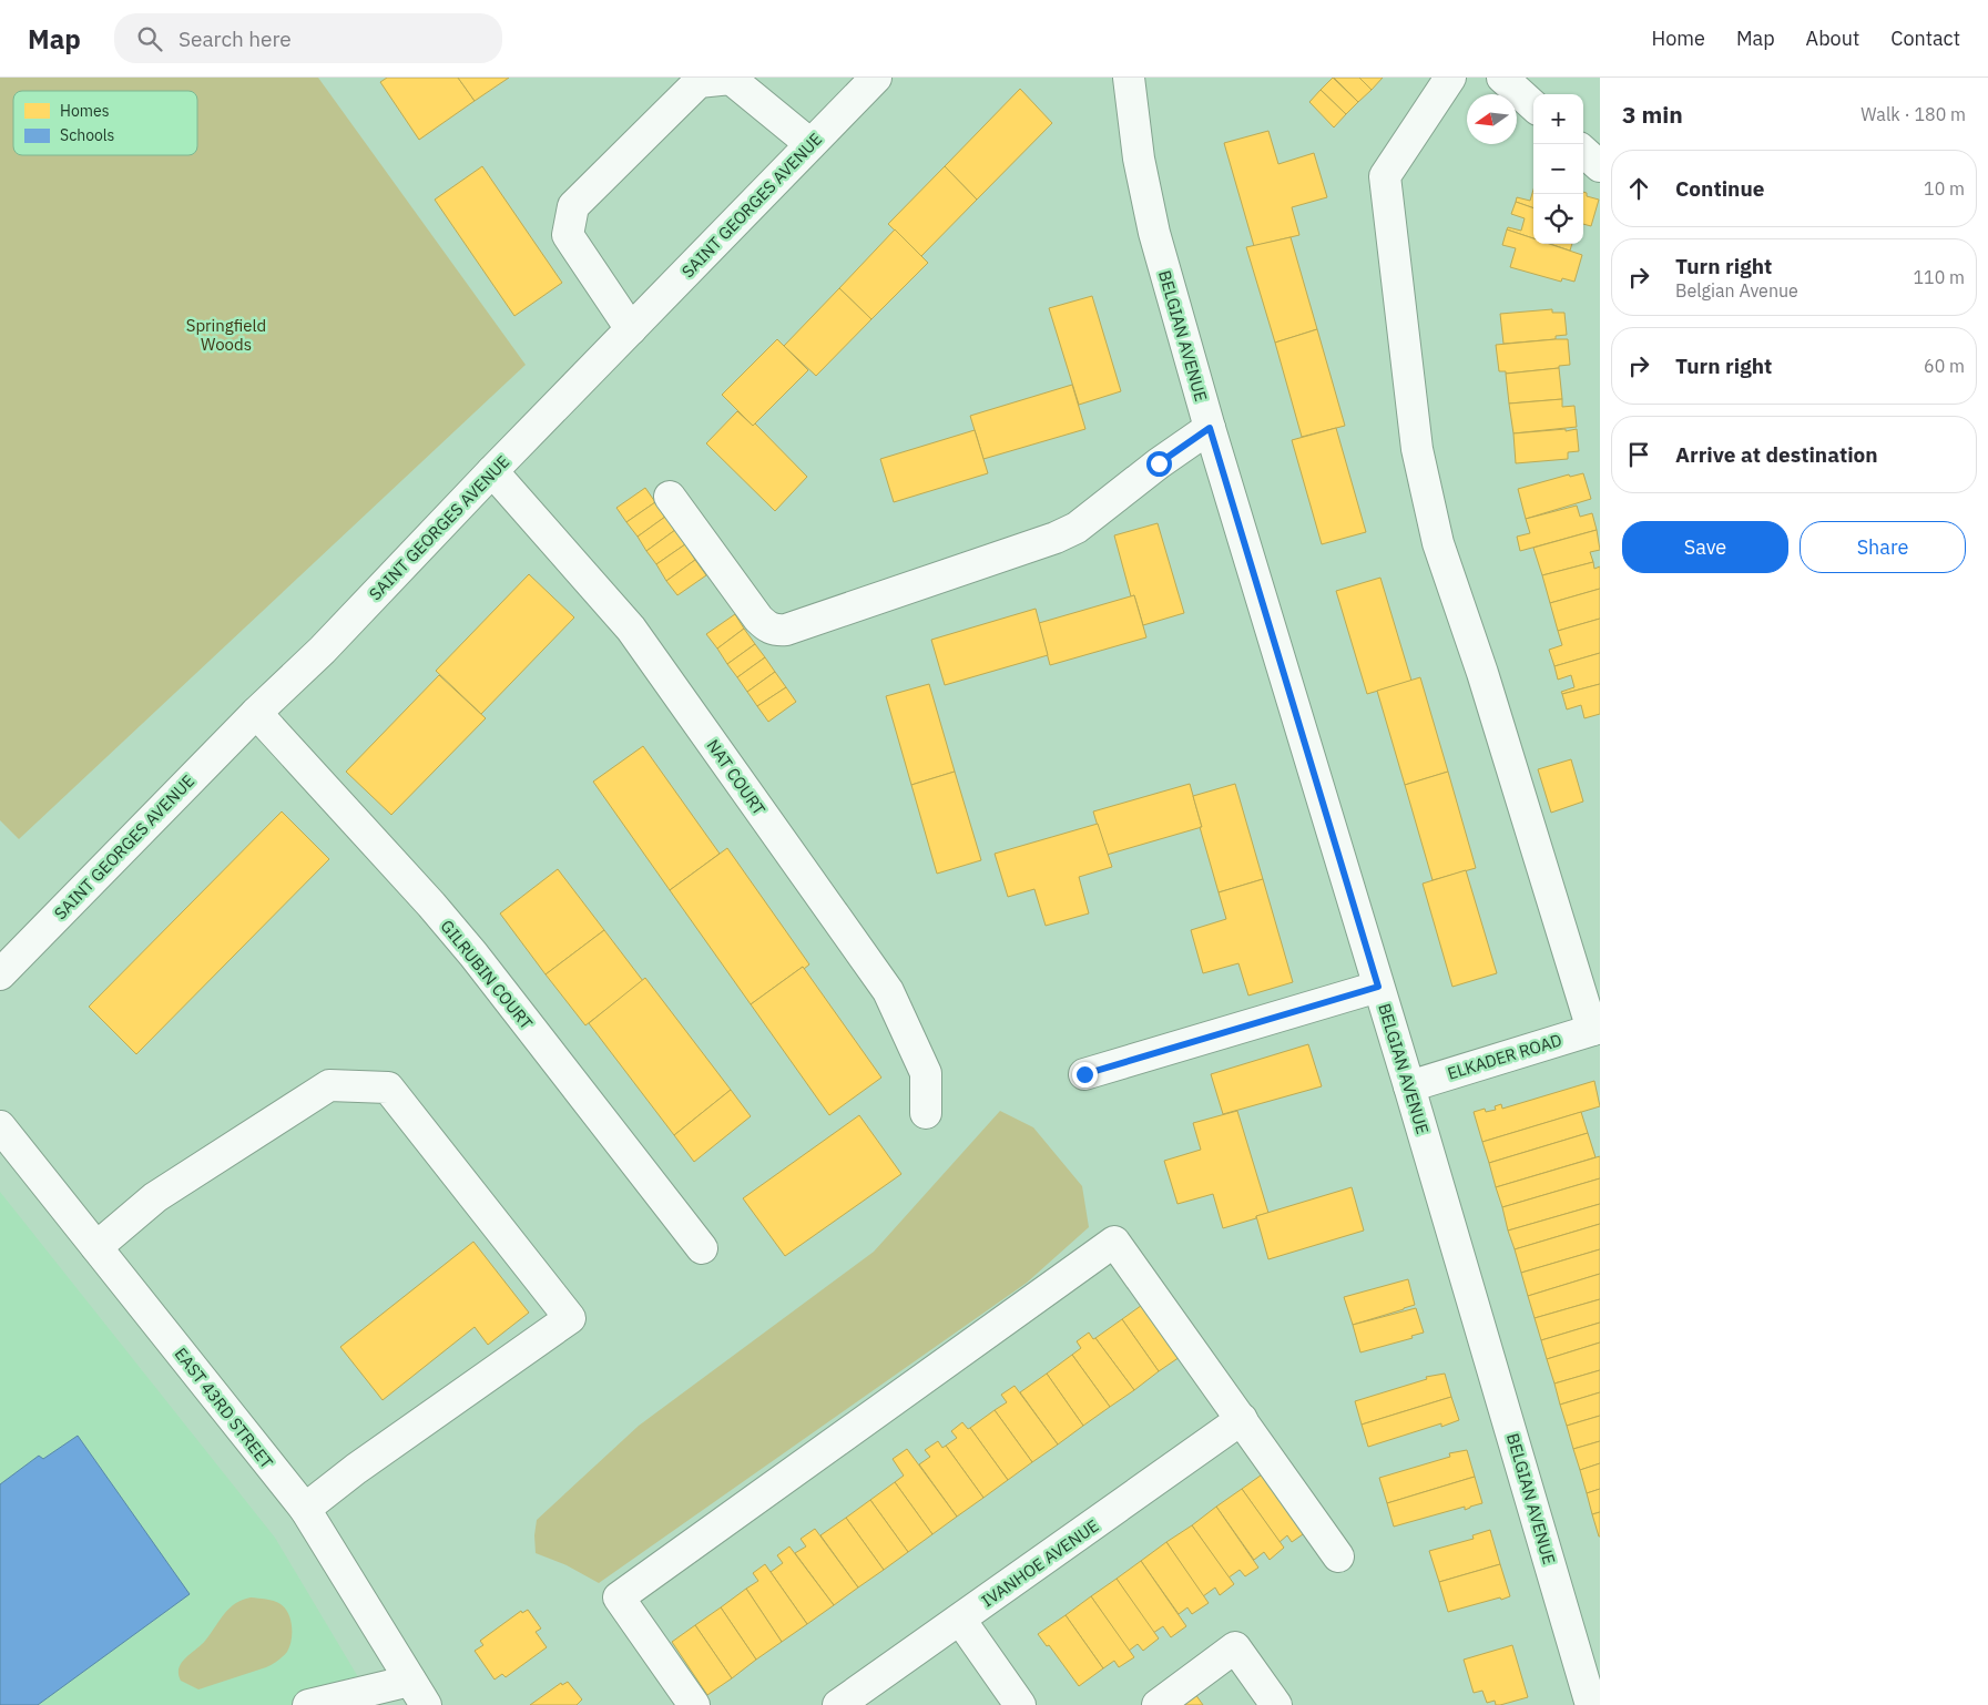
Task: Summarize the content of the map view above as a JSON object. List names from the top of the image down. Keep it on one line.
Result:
{"streets":{"street":["SAINT GEORGES AVENUE","BELGIAN AVENUE","NAT COURT","GILRUBIN COURT","ELKADER ROAD","EAST 43RD STREET","IVANHOE AVENUE"]},"crossings":[["SAINT GEORGES AVENUE","NAT COURT"],["SAINT GEORGES AVENUE","GILRUBIN COURT"],["BELGIAN AVENUE","ELKADER ROAD"]],"parks":["Springfield Woods"],"legend":["Homes","Schools"],"north":"left","page":{"header":"Map","search":"Search here","nav":["Home","Map","About","Contact"],"heading":["3 min","Walk · 180 m"],"map_buttons":["+","−"],"list":[["Continue","10 m"],["Turn right","Belgian Avenue","110 m"],["Turn right","60 m"],"Arrive at destination"],"buttons":["Save","Share"]}}
